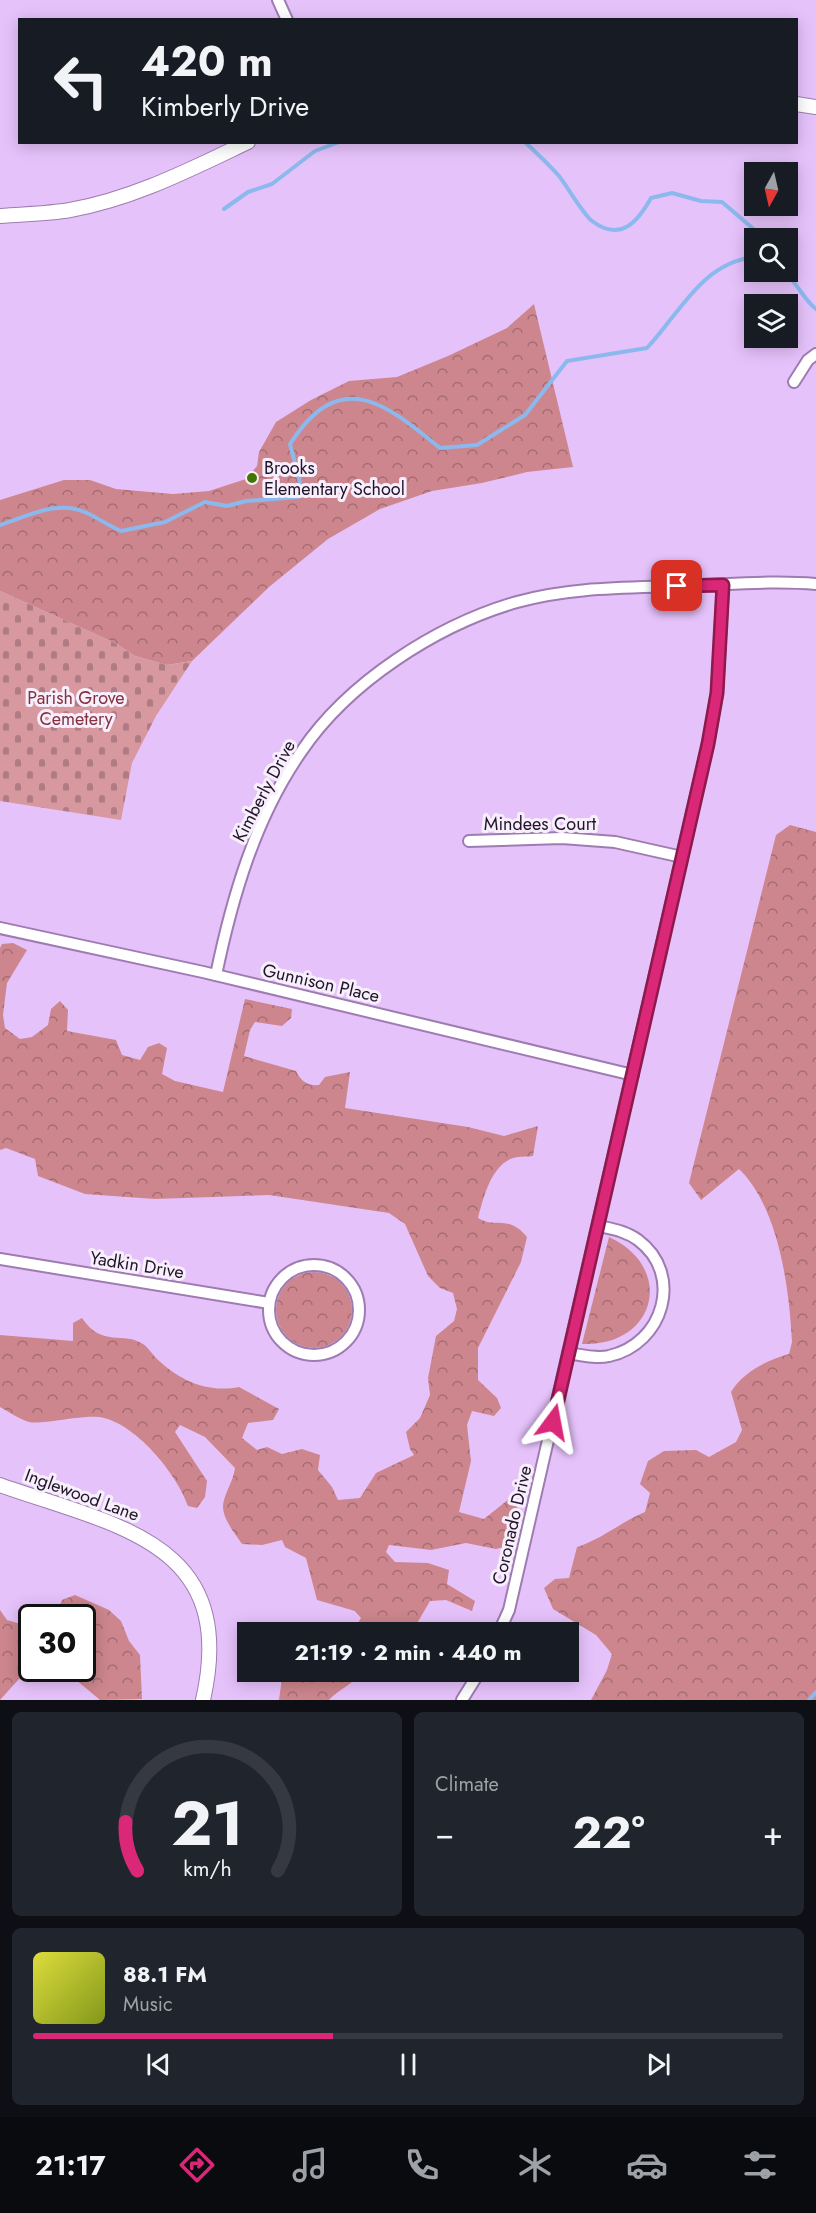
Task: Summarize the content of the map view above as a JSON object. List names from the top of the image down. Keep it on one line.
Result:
{"streets":{"street":["Kimberly Drive","Mindees Court","Gunnison Place","Yadkin Drive","Inglewood Lane","Coronado Drive"]},"crossings":[["Kimberly Drive","Gunnison Place"],["Kimberly Drive","Coronado Drive"],["Mindees Court","Coronado Drive"],["Gunnison Place","Coronado Drive"]],"parks":["Parish Grove Cemetery"],"places":["Brooks Elementary School"],"north":"bottom","page":{"turn":["420 m","Kimberly Drive"],"limit":"30","trip":"21:19 · 2 min · 440 m","tile":"Climate","heat":["−","22°","+"],"song":["88.1 FM","Music"],"tabs":"21:17","gauge":["21","km/h"]}}
